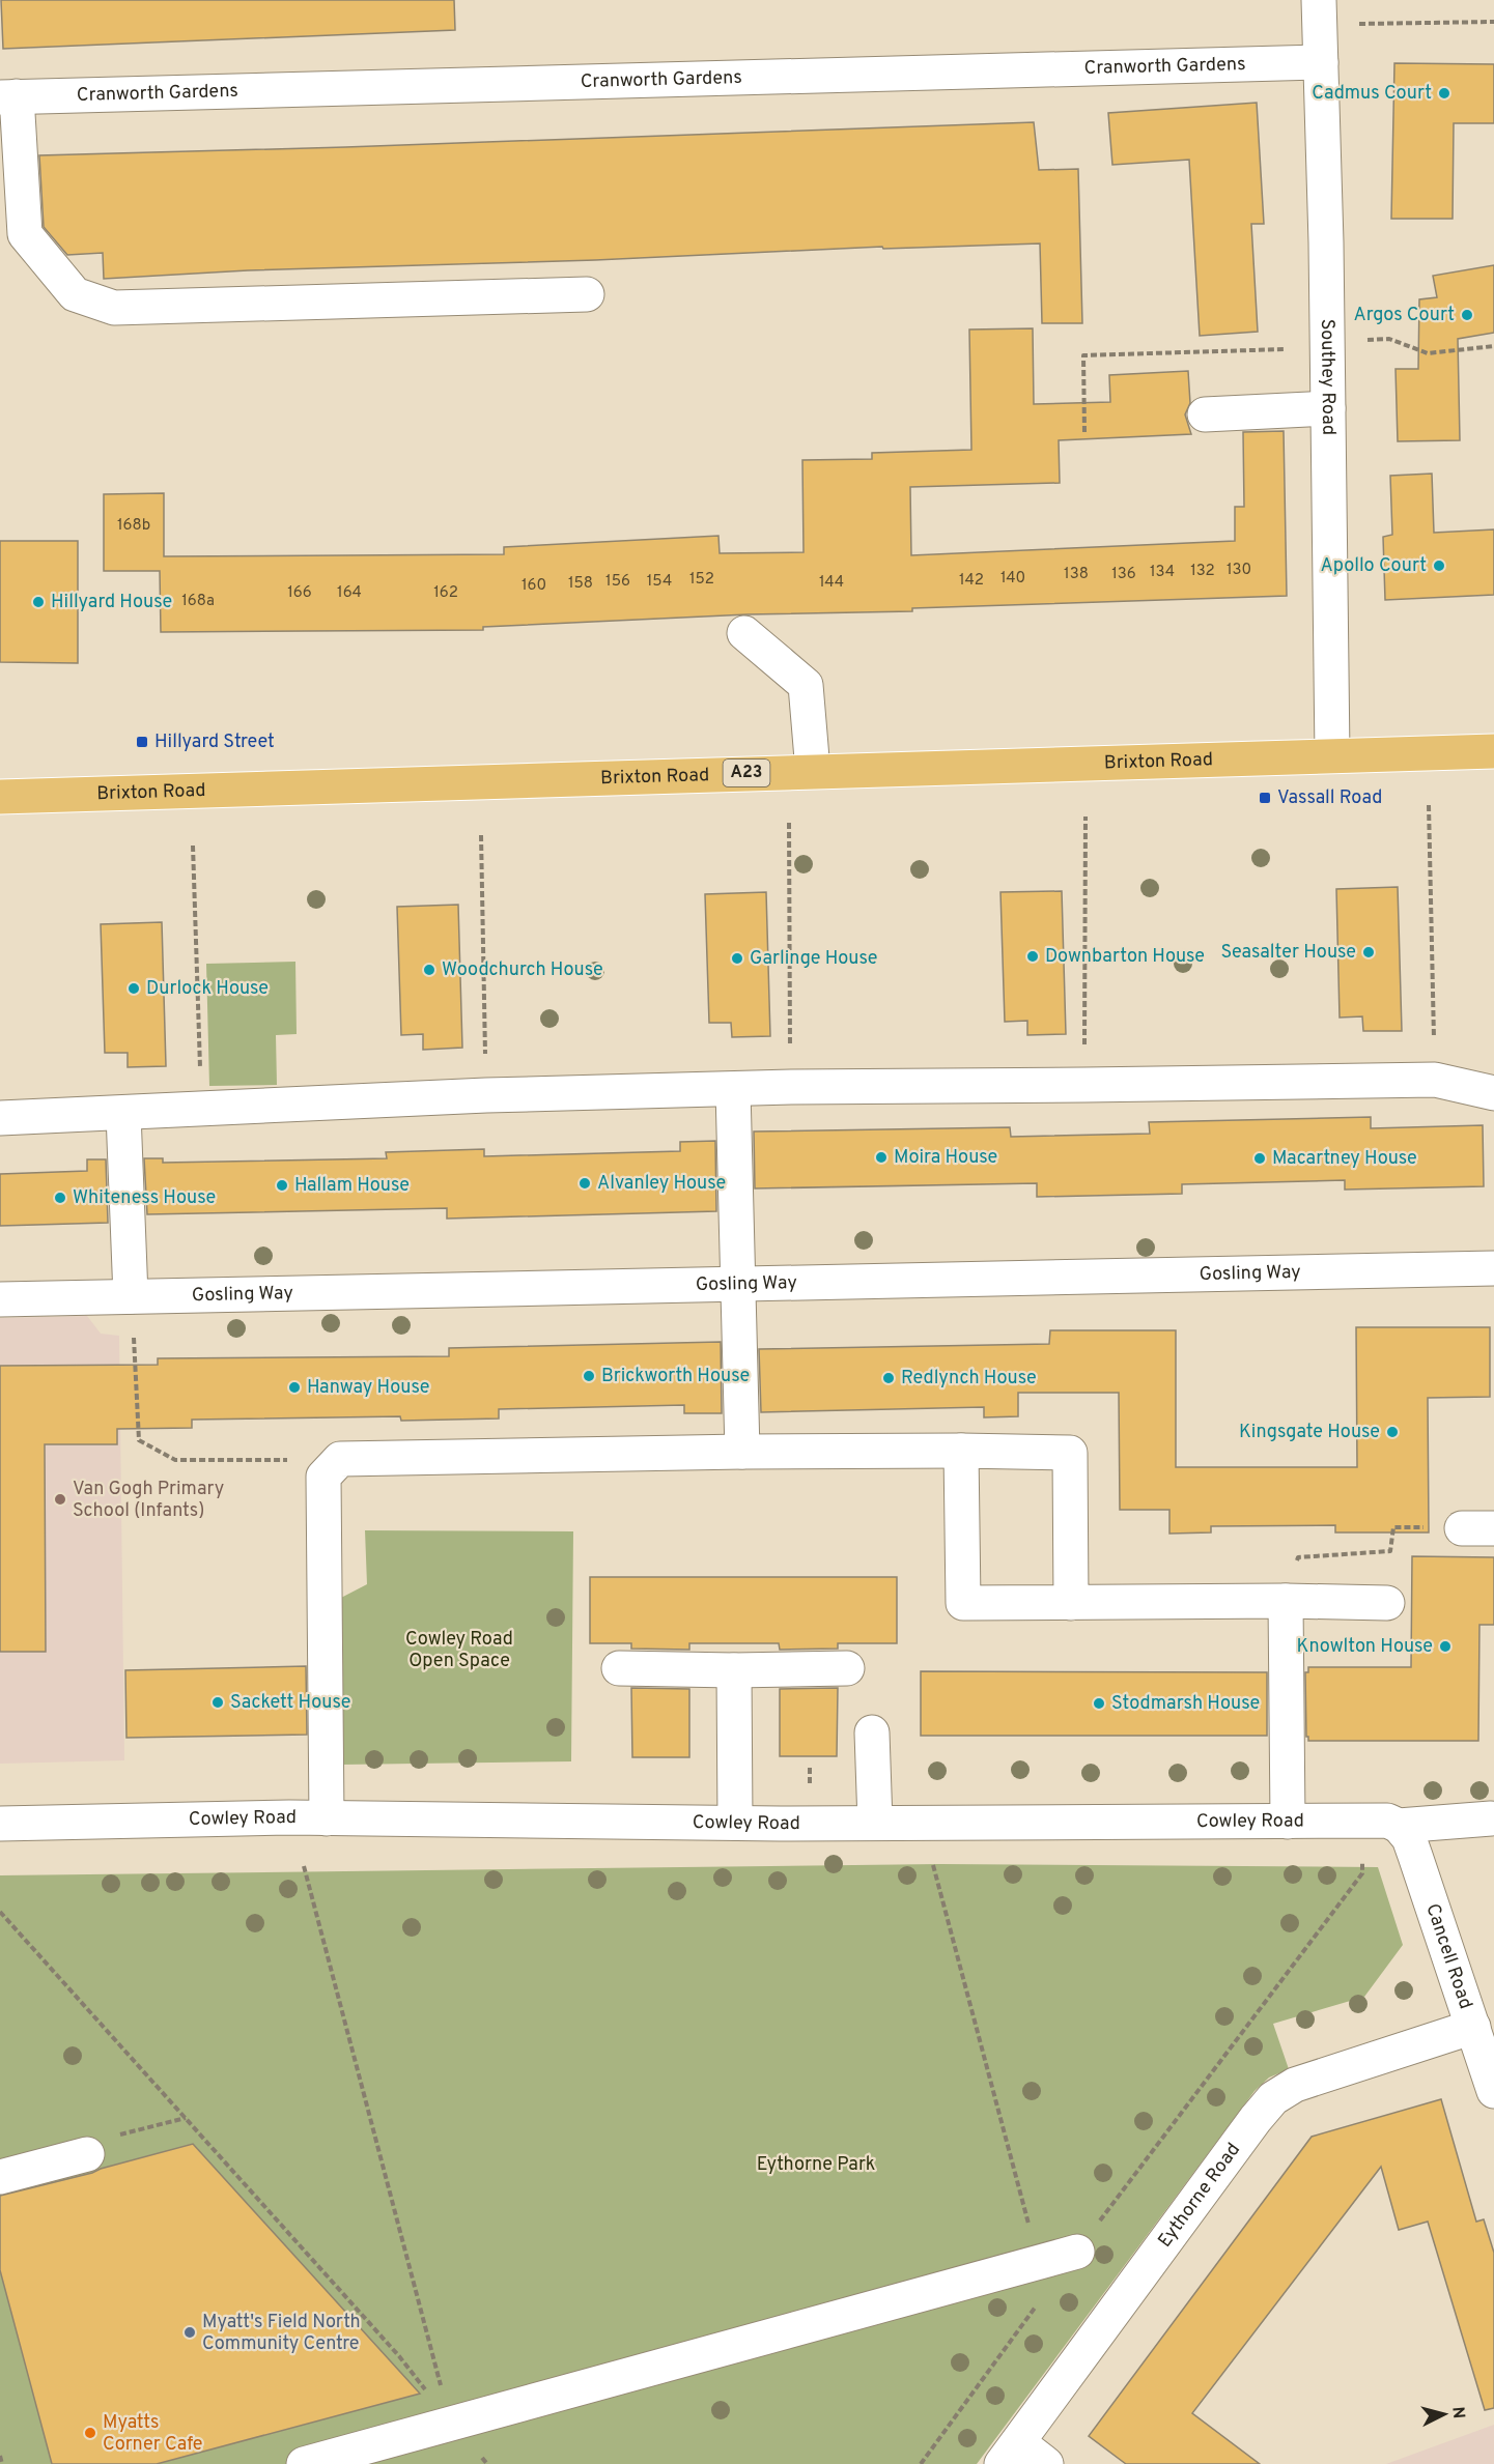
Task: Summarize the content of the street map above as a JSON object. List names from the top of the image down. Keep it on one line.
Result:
{"streets":{"highway":["Brixton Road","A23"],"street":["Cranworth Gardens","Southey Road","Gosling Way","Cowley Road","Cancell Road","Eythorne Road"]},"crossings":[["Cranworth Gardens","Southey Road"],["Southey Road","Brixton Road"],["Cowley Road","Cancell Road"],["Cancell Road","Eythorne Road"]],"parks":["Cowley Road Open Space","Eythorne Park"],"places":{"other":["Cadmus Court","Argos Court","Apollo Court","Hillyard House","Seasalter House","Downbarton House","Garlinge House","Woodchurch House","Durlock House","Moira House","Macartney House","Alvanley House","Hallam House","Whiteness House","Brickworth House","Redlynch House","Hanway House","Kingsgate House","Van Gogh Primary School (Infants)","Knowlton House","Sackett House","Stodmarsh House","Myatt's Field North Community Centre","Myatts Corner Cafe"],"transit":["Hillyard Street","Vassall Road"]},"house_numbers":["168b","130","132","134","138","136","140","152","142","156","154","144","158","160","166","164","162","168a"],"north":"right"}
